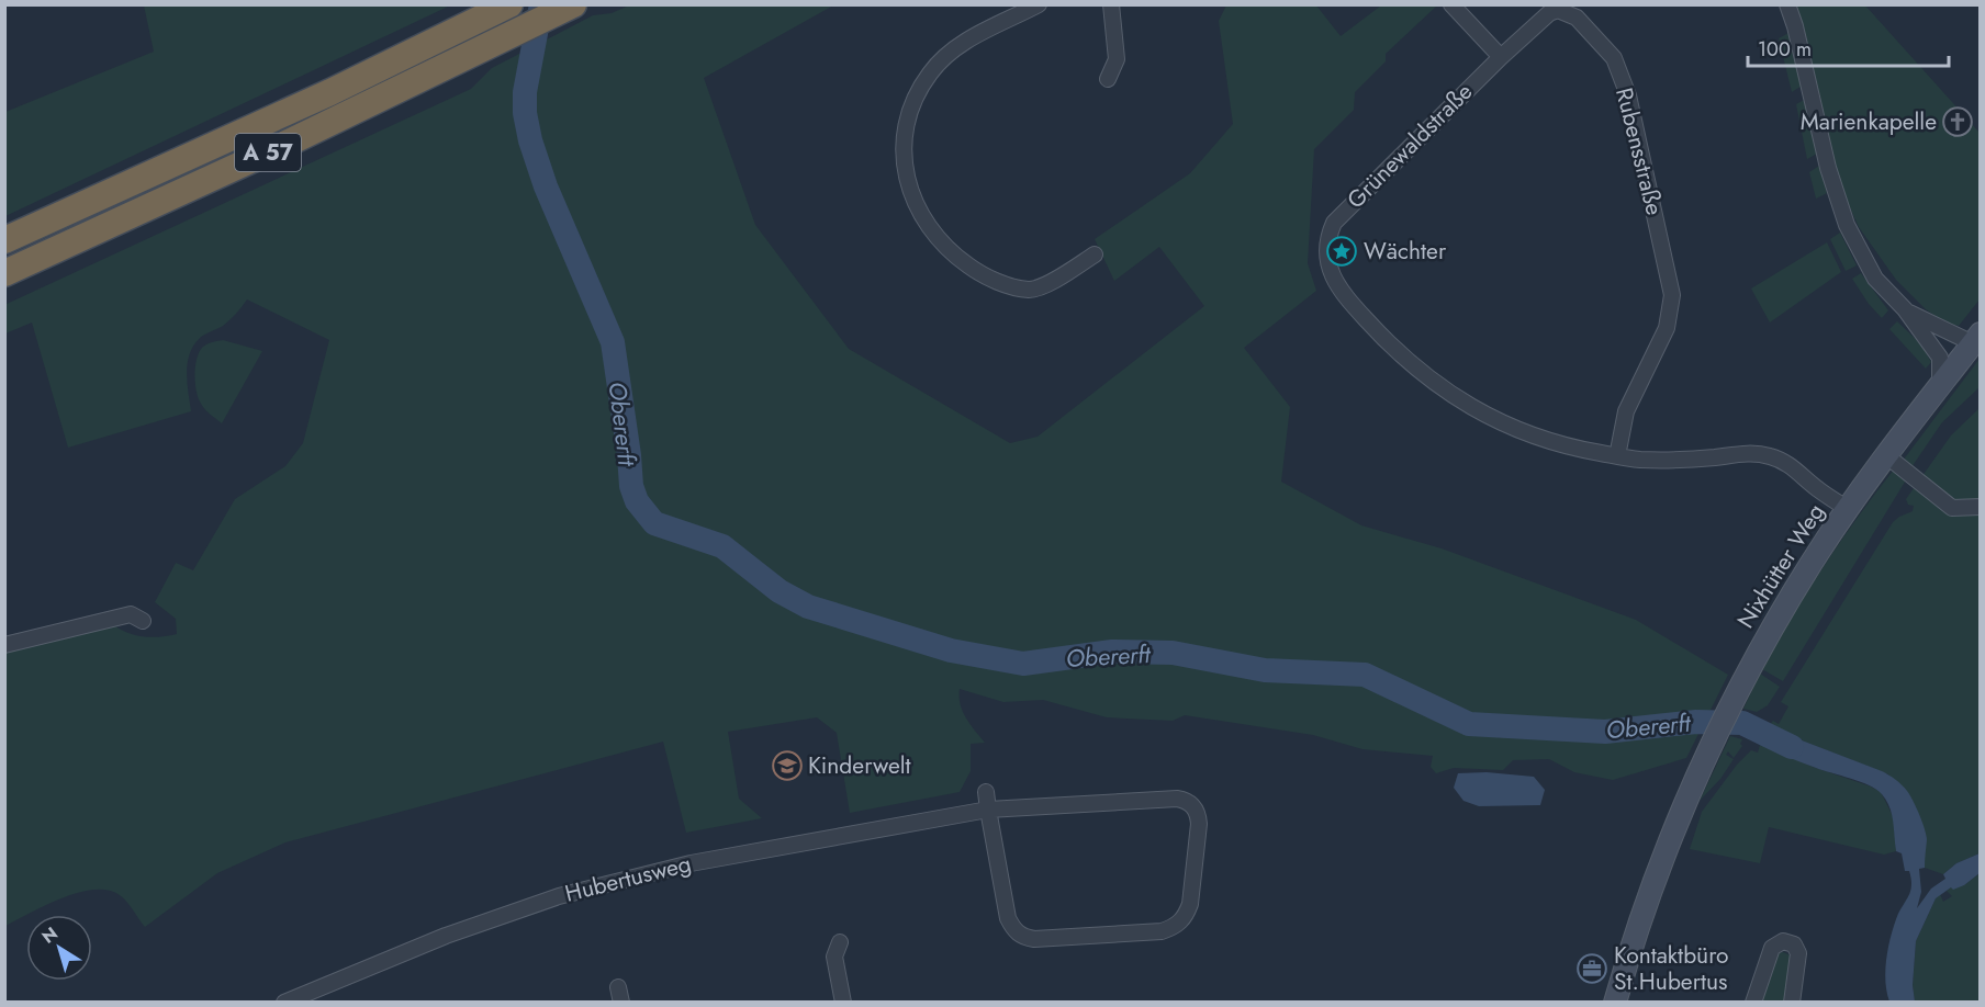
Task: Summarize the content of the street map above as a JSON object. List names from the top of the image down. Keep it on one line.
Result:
{"streets":{"highway":["A 57"],"main road":["Nixhütter Weg"],"street":["Grünewaldstraße","Rubensstraße","Hubertusweg"]},"crossings":[["Grünewaldstraße","Rubensstraße"],["Grünewaldstraße","Nixhütter Weg"]],"water":["Obererft"],"places":{"church":["Marienkapelle"],"place":["Wächter"],"school or university":["Kinderwelt"],"office":["Kontaktbüro St.Hubertus"]},"scale_bar":"100 m","north":"top left"}
